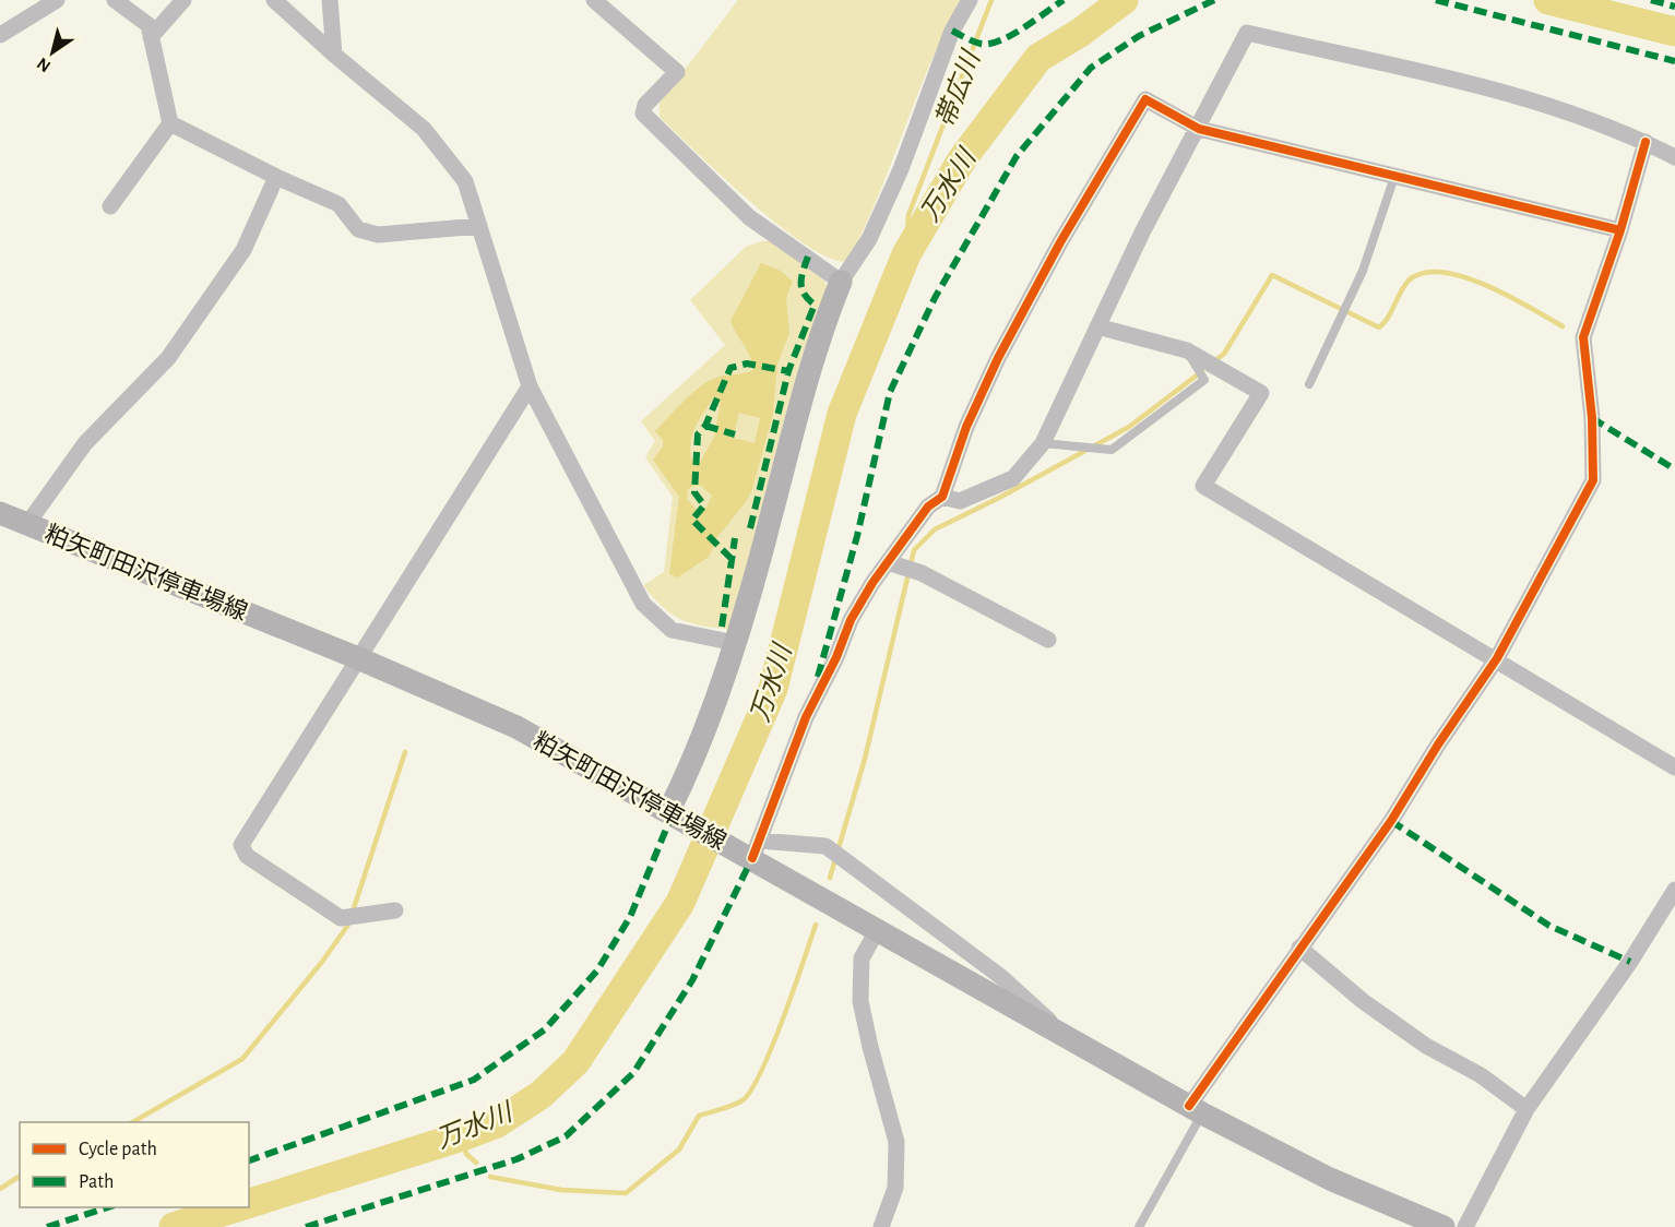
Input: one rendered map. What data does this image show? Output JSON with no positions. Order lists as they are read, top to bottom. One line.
{"streets":{"main road":["粕矢町田沢停車場線"]},"water":["帯広川","万水川"],"legend":["Cycle path","Path"],"north":"bottom left"}
